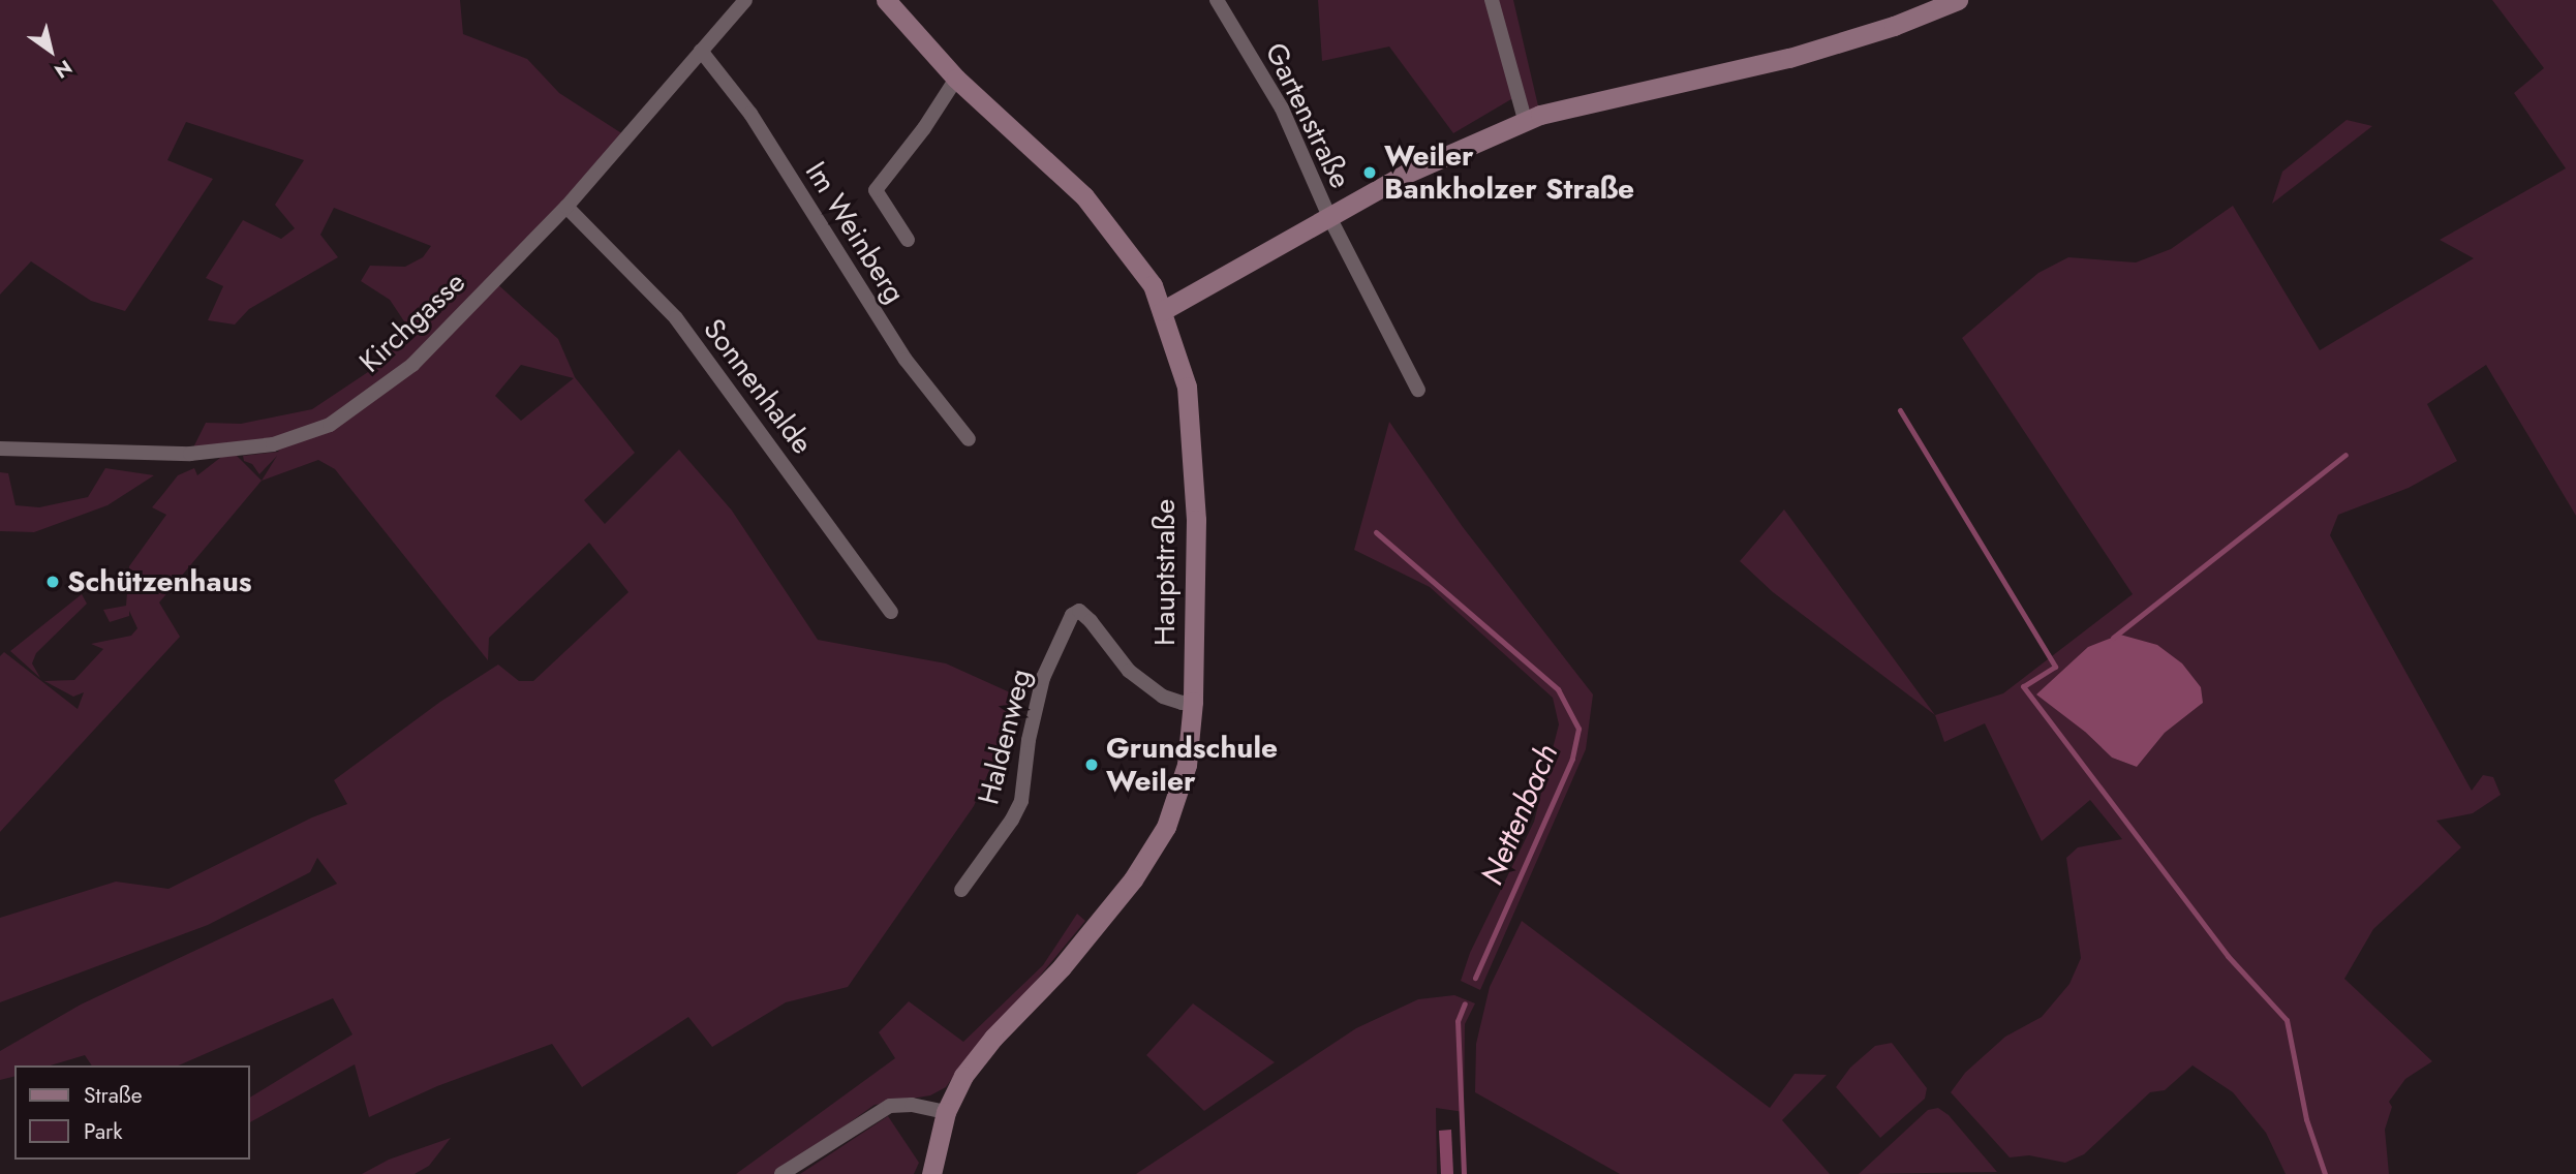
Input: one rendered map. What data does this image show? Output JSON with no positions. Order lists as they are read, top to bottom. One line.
{"streets":{"street":["Gartenstraße","Im Weinberg","Kirchgasse","Sonnenhalde","Hauptstraße","Haldenweg"]},"crossings":[["Im Weinberg","Kirchgasse"],["Kirchgasse","Sonnenhalde"],["Hauptstraße","Haldenweg"]],"water":["Nettenbach"],"places":["Weiler Bankholzer Straße","Schützenhaus","Grundschule Weiler"],"legend":["Straße","Park"],"north":"bottom right"}
